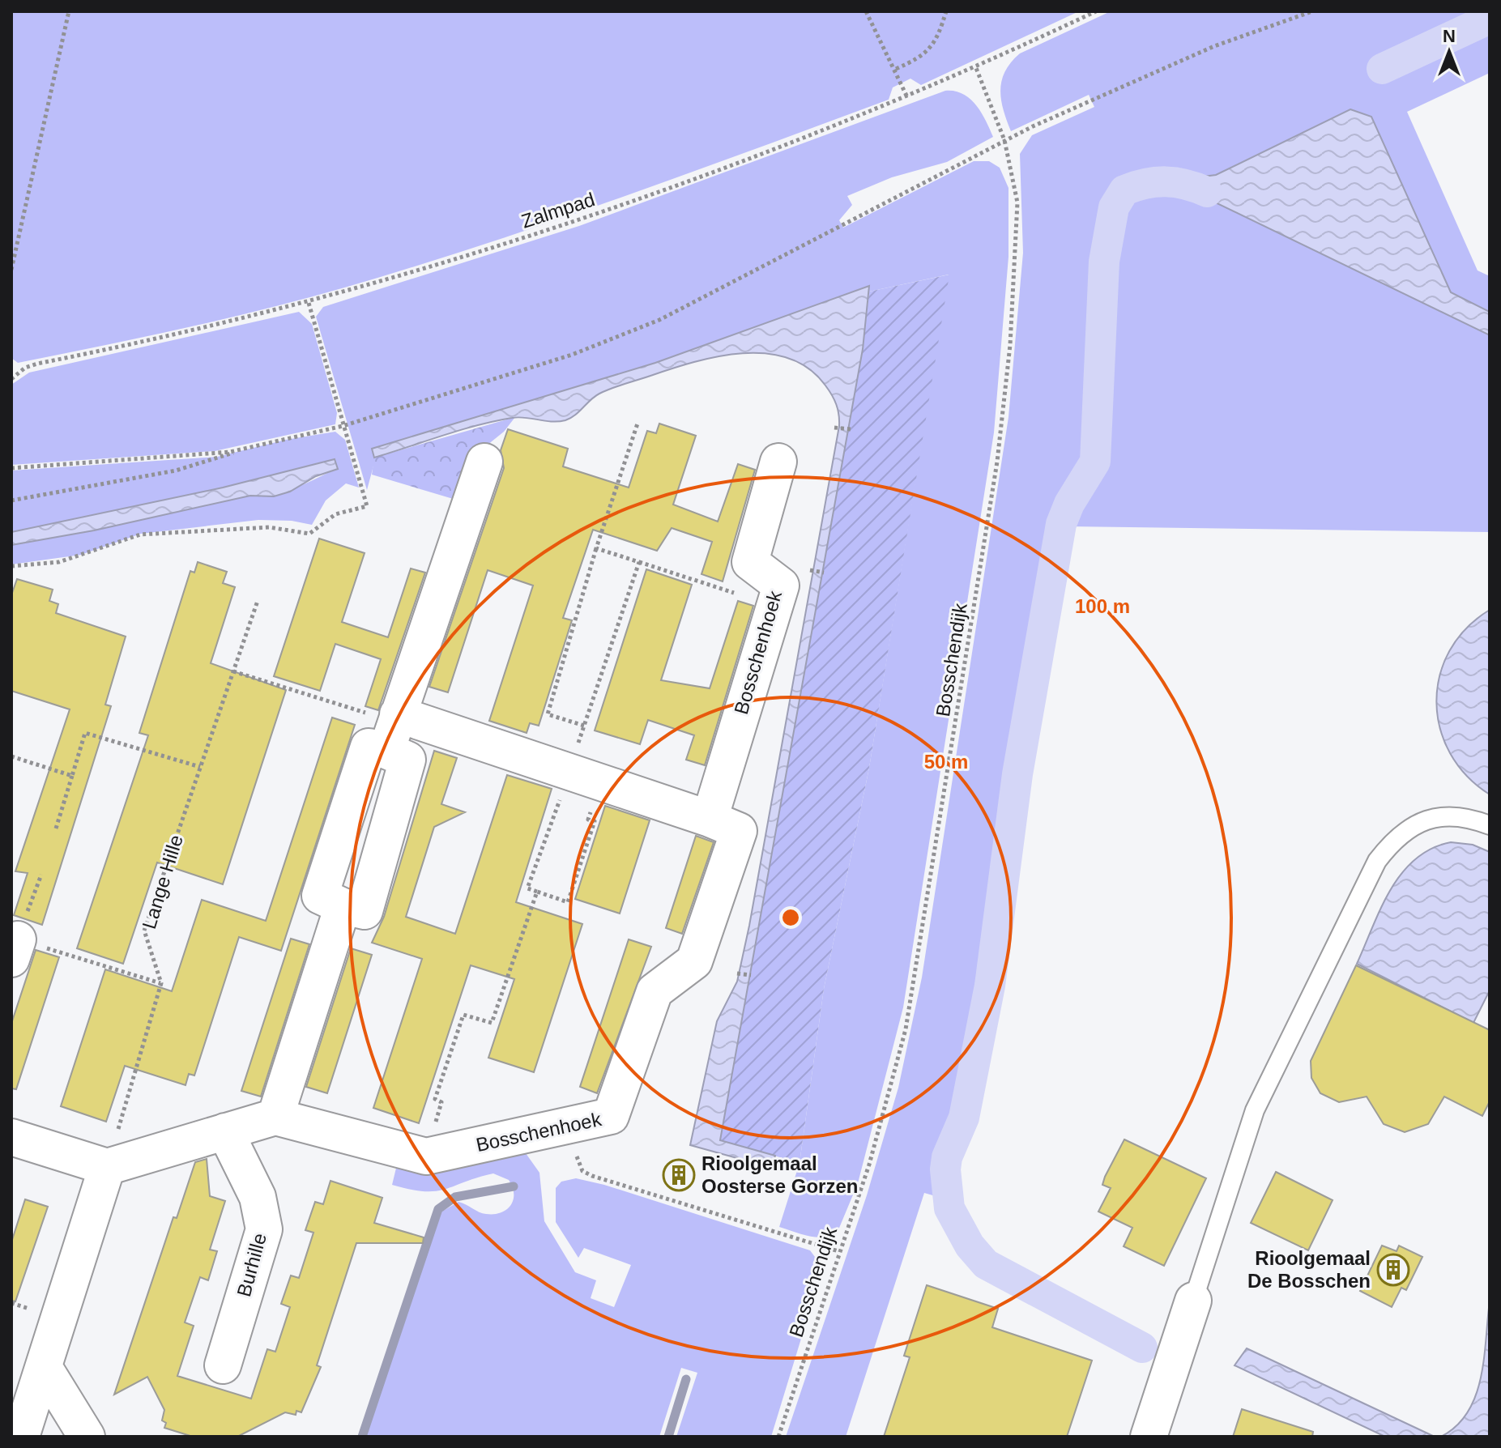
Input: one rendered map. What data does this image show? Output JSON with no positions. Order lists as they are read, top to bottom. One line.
{"streets":{"street":["Bosschenhoek","Burhille"],"path":["Zalmpad","Bosschendijk","Lange Hille"]},"crossings":[["Zalmpad","Bosschendijk"]],"places":{"building":["Rioolgemaal Oosterse Gorzen","Rioolgemaal De Bosschen"]},"north":"top","rings":["100 m","50 m"]}
